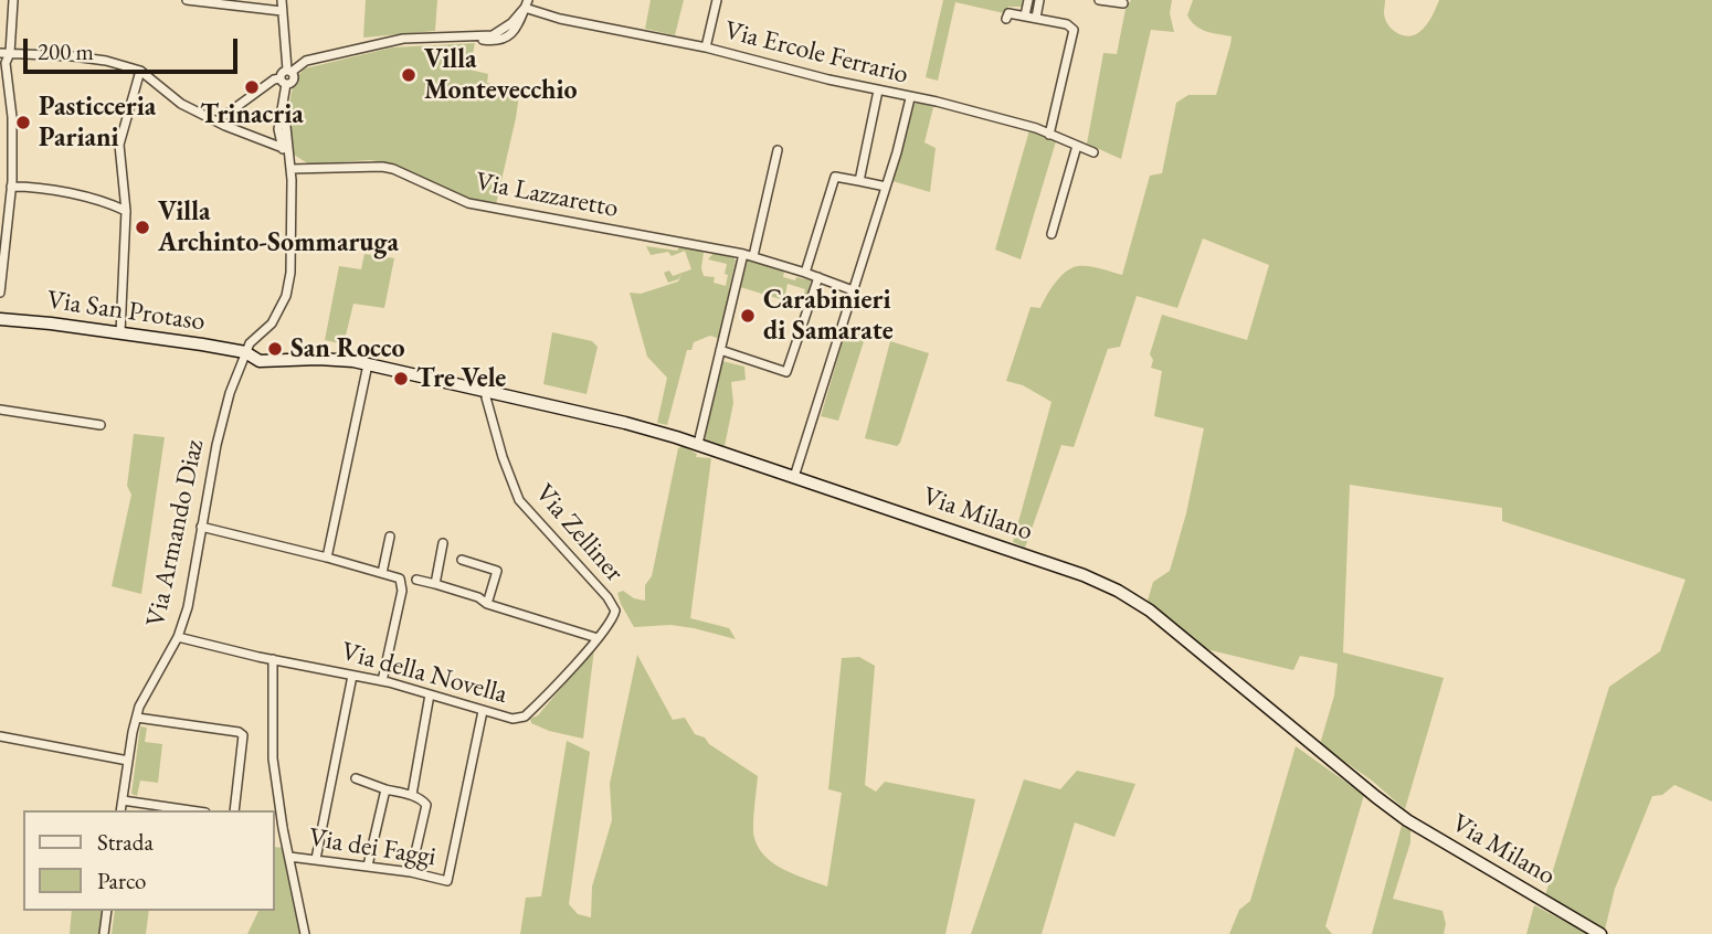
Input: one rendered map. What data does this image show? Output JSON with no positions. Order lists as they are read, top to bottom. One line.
{"streets":{"street":["Via Ercole Ferrario","Via Lazzaretto","Via San Protaso","Via Milano","Via Armando Diaz","Via Zelliner","Via della Novella","Via dei Faggi"]},"crossings":[["Via San Protaso","Via Milano"],["Via San Protaso","Via Armando Diaz"],["Via Milano","Via Armando Diaz"],["Via Milano","Via Zelliner"],["Via Armando Diaz","Via della Novella"],["Via Zelliner","Via della Novella"],["Via della Novella","Via dei Faggi"]],"places":["Villa Montevecchio","Trinacria","Pasticceria Pariani","Villa Archinto-Sommaruga","Carabinieri di Samarate","San Rocco","Tre Vele"],"legend":["Strada","Parco"],"scale_bar":"200 m"}
